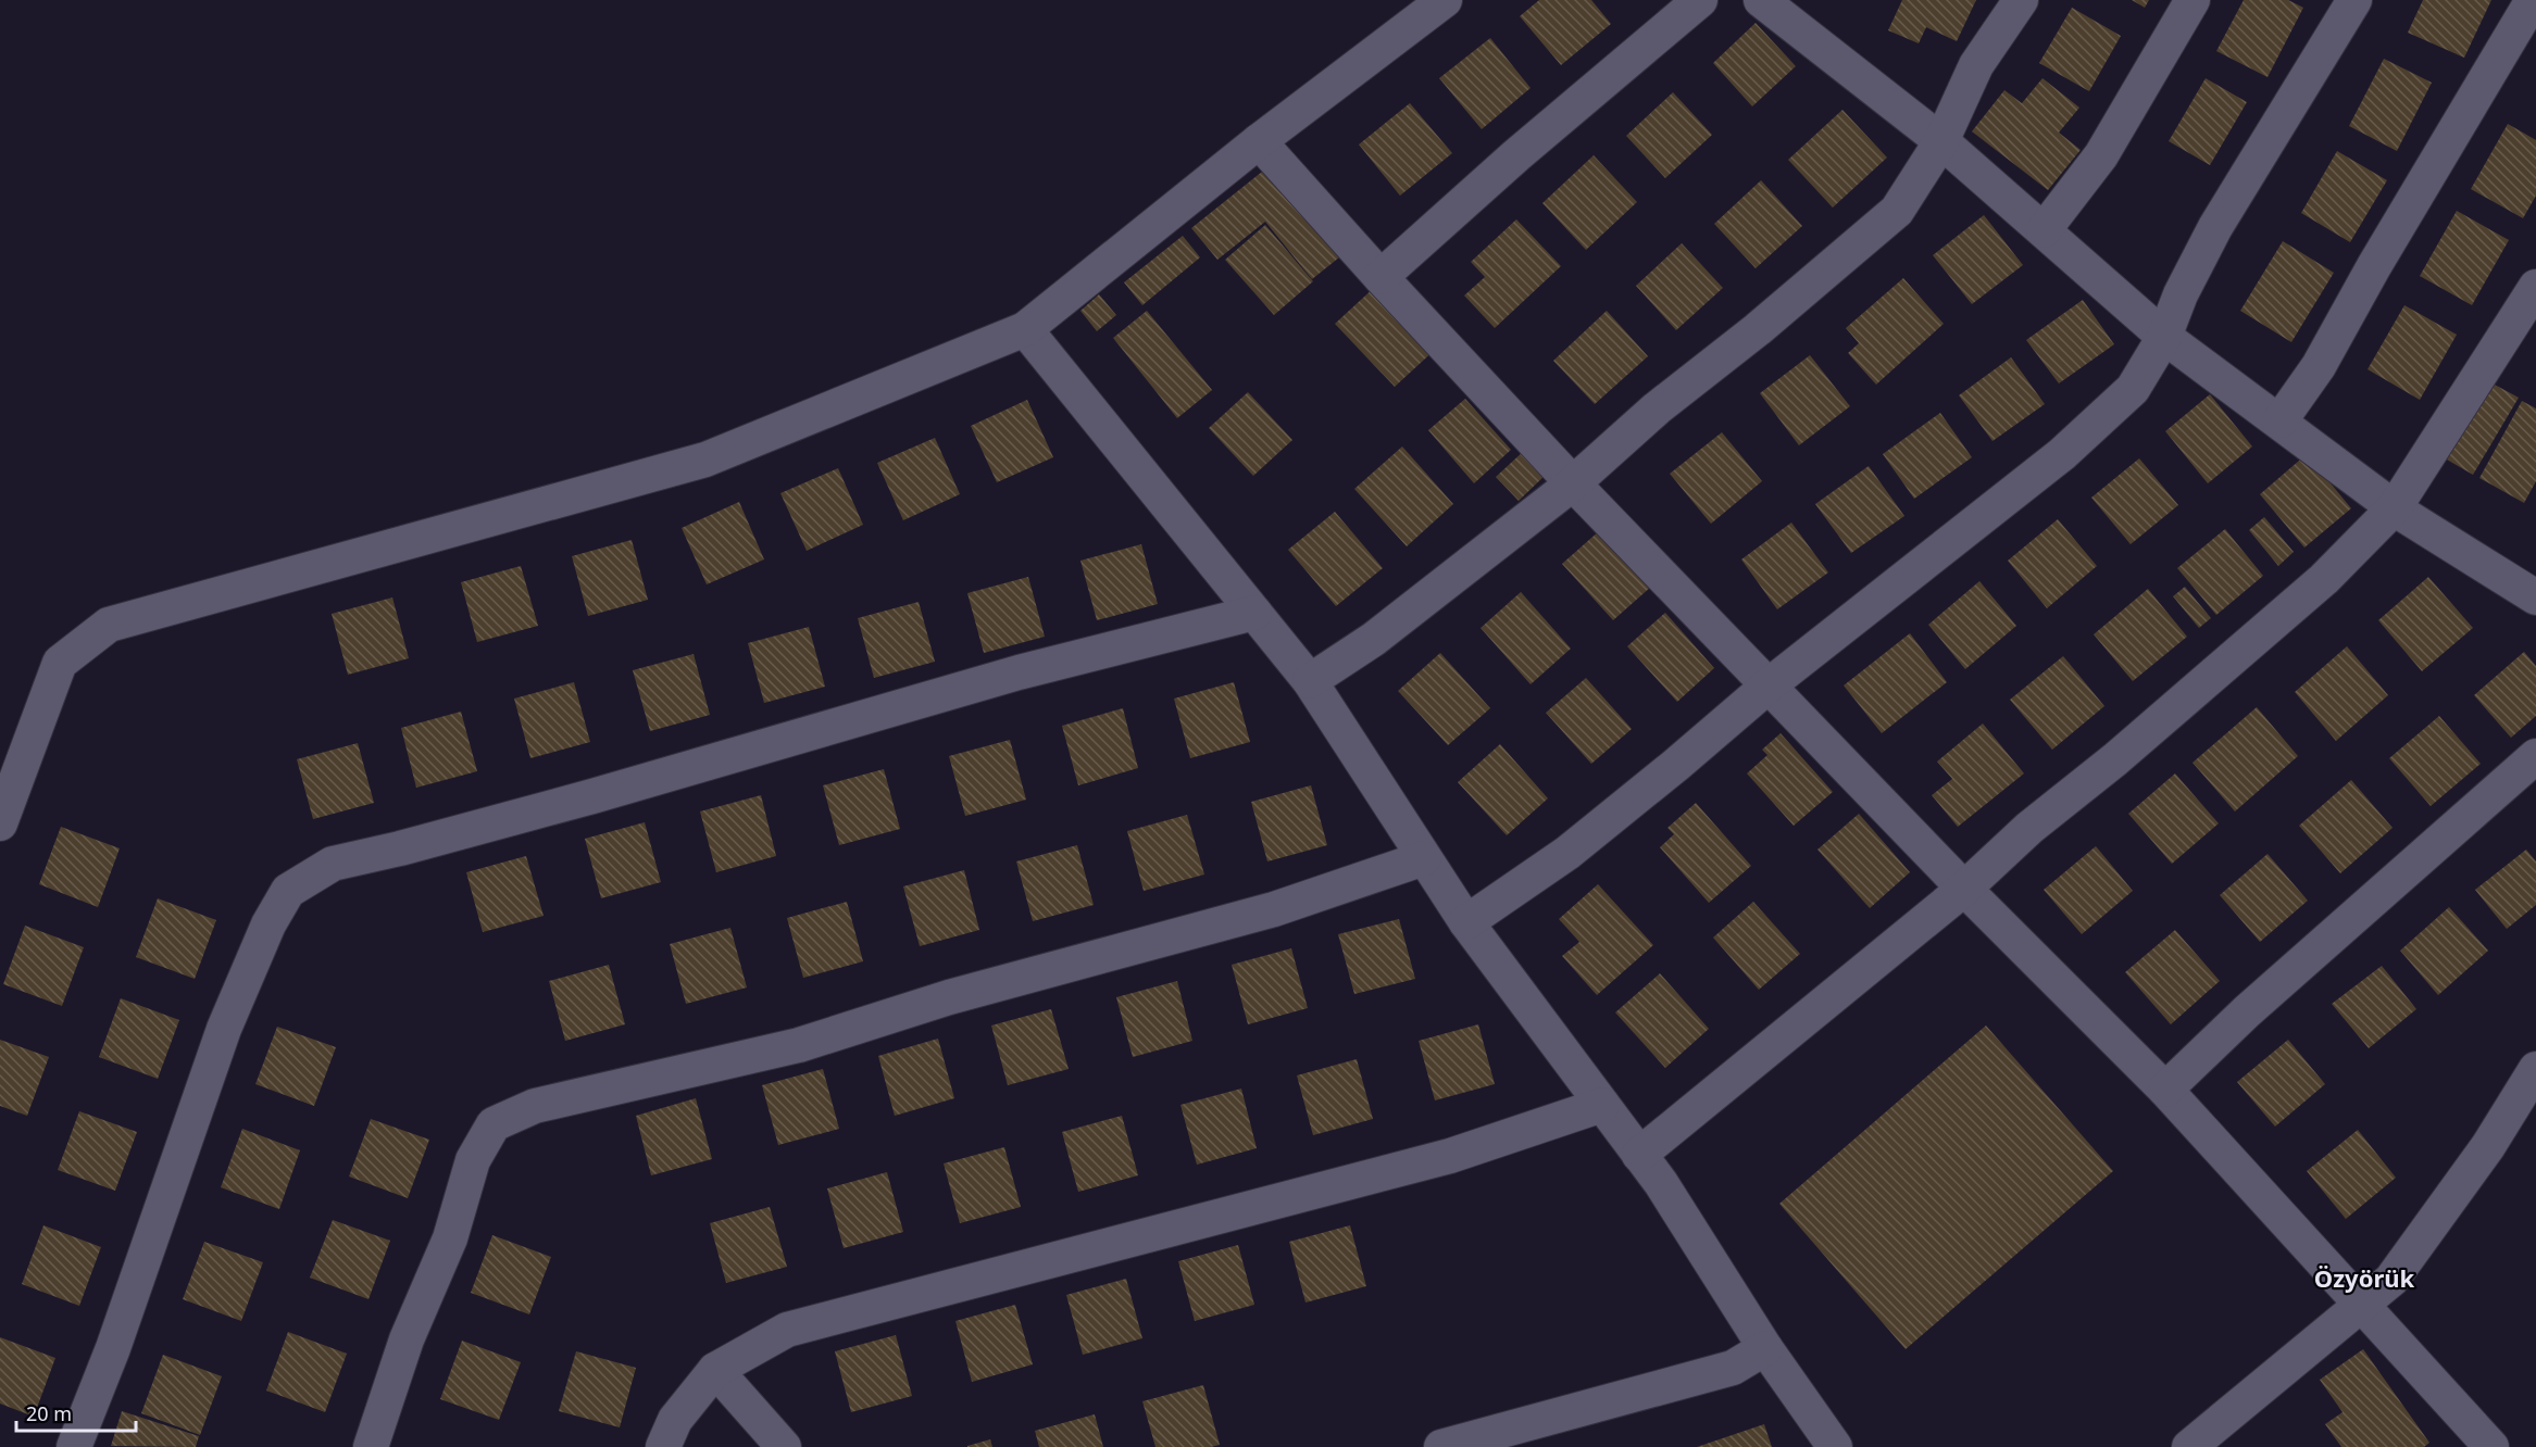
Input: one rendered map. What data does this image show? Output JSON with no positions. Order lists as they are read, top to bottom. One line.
{"districts":["Özyörük"],"scale_bar":"20 m"}
